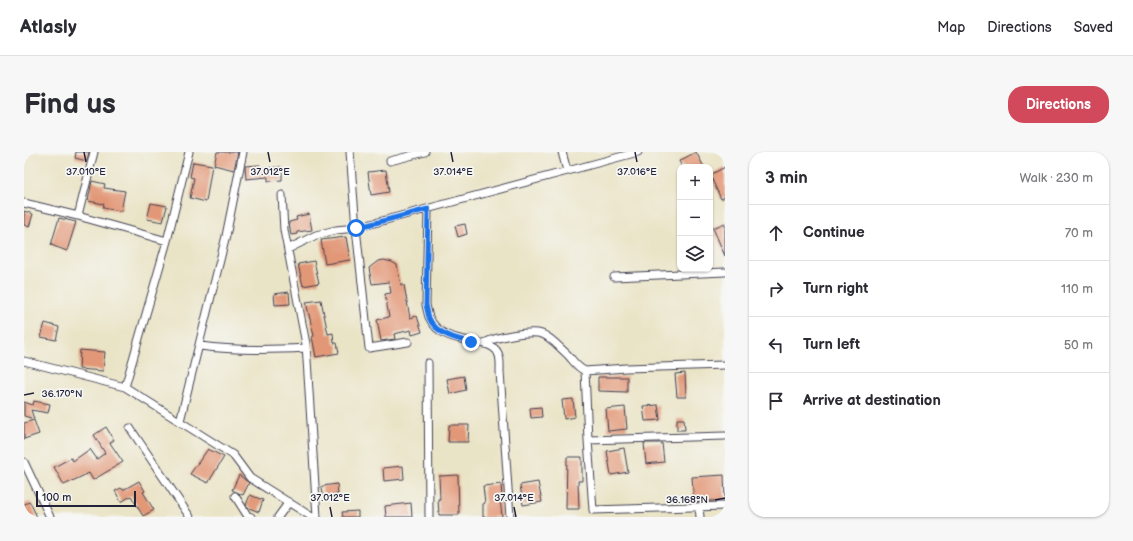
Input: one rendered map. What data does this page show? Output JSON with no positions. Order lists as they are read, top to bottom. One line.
{"scale_bar":"100 m","page":{"header":"Atlasly","nav":["Map","Directions","Saved"],"buttons":"Directions","title":"Find us","heading":["3 min","Walk · 230 m"],"map_buttons":["+","−"],"list":[["Continue","70 m"],["Turn right","110 m"],["Turn left","50 m"],"Arrive at destination"],"scale":"100 m"},"coordinates":["37.010°E","37.012°E","37.014°E","37.016°E","36.170°N","36.168°N"]}
